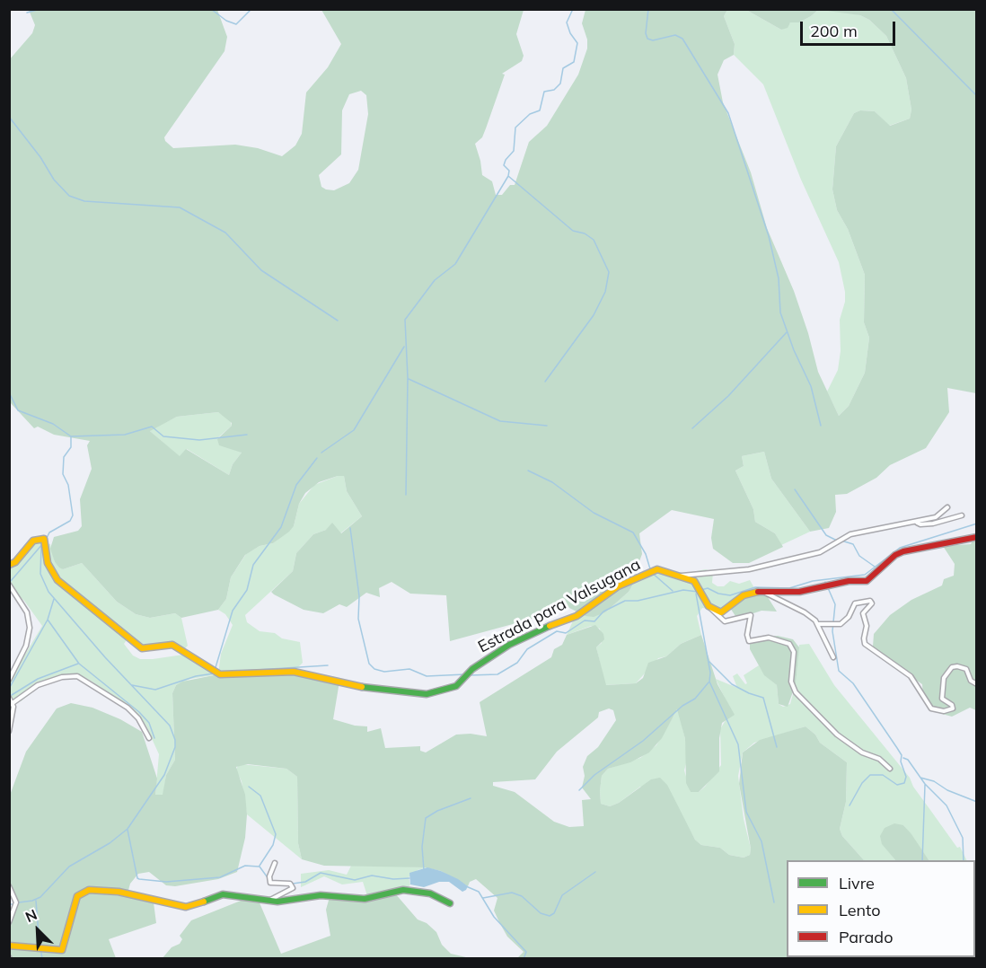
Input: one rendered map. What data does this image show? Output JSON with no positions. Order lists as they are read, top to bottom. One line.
{"streets":{"street":["Estrada para Valsugana"]},"legend":["Livre","Lento","Parado"],"scale_bar":"200 m","north":"top left"}
